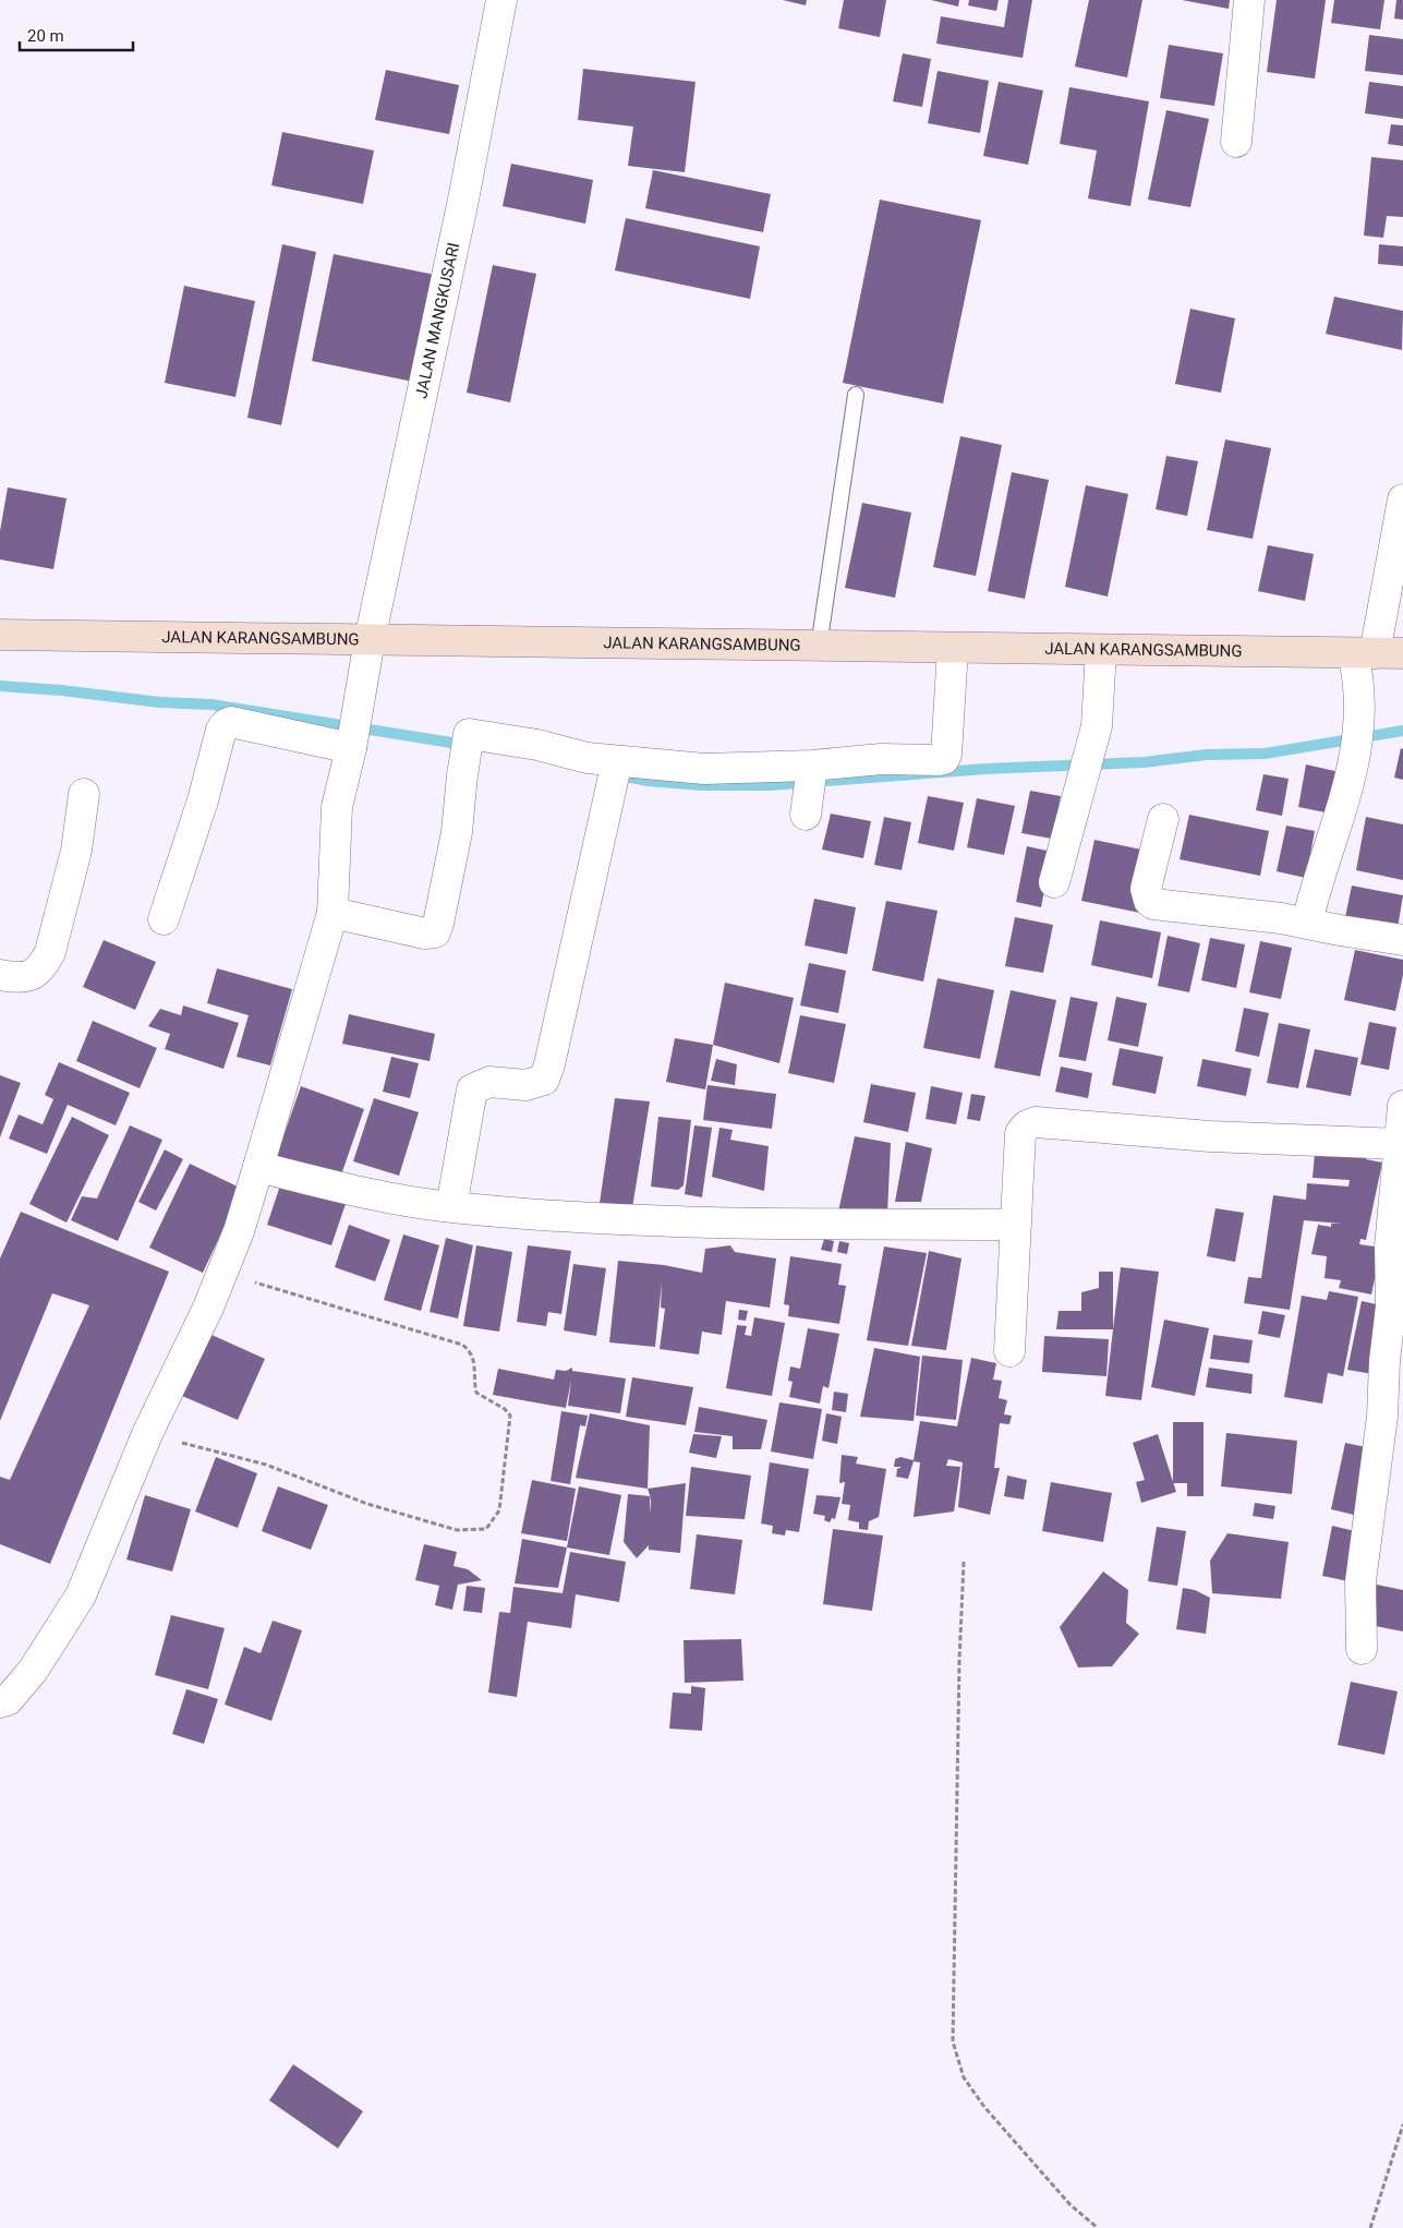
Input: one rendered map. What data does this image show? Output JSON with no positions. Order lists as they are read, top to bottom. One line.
{"streets":{"main road":["JALAN KARANGSAMBUNG"],"street":["JALAN MANGKUSARI"]},"crossings":[["JALAN MANGKUSARI","JALAN KARANGSAMBUNG"]],"scale_bar":"20 m"}
